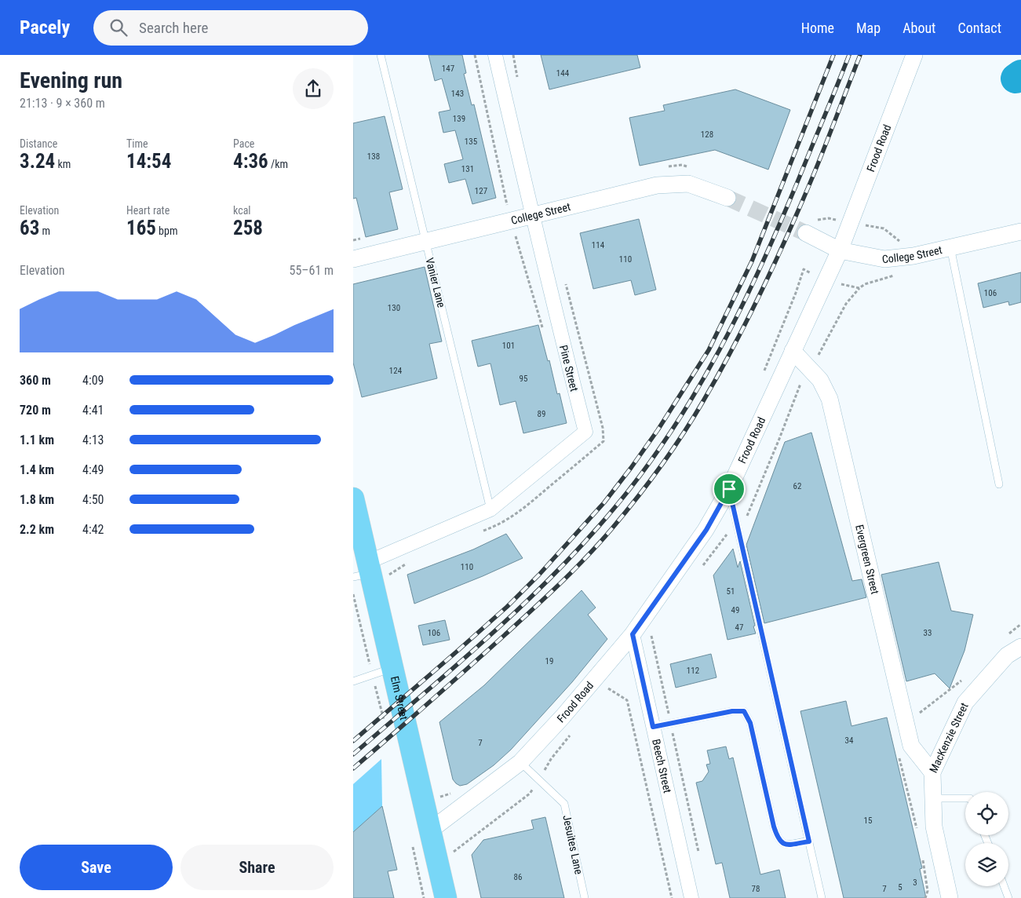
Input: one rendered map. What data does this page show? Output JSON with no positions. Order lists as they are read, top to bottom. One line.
{"streets":{"main road":["Elm Street"],"street":["Frood Road","College Street","Pine Street","Evergreen Street","MacKenzie Street","Beech Street"],"lane":["Vanier Lane","Jesuites Lane"]},"crossings":[["Frood Road","College Street"],["Frood Road","Evergreen Street"],["Frood Road","Elm Street"],["Frood Road","Beech Street"],["Frood Road","Jesuites Lane"],["College Street","Vanier Lane"],["College Street","Pine Street"],["Vanier Lane","Pine Street"],["Pine Street","Elm Street"],["Evergreen Street","MacKenzie Street"]],"house_numbers":["147","144","143","139","128","135","138","131","127","114","110","106","130","101","124","95","89","62","110","51","49","47","106","33","19","112","34","7","15","86","3","5","78","7"],"page":{"header":"Pacely","search":"Search here","nav":["Home","Map","About","Contact"],"heading":["Evening run","21:13 · 9 × 360 m"],"stats":[["Distance","3.24 km"],["Time","14:54"],["Pace","4:36 /km"],["Elevation","63 m"],["Heart rate","165 bpm"],["kcal","258"]],"chart":["Elevation","55–61 m"],"list":[{"name":"360 m","note":"4:09"},{"name":"720 m","note":"4:41"},{"name":"1.1 km","note":"4:13"},{"name":"1.4 km","note":"4:49"},{"name":"1.8 km","note":"4:50"},{"name":"2.2 km","note":"4:42"}],"buttons":["Save","Share"]}}
